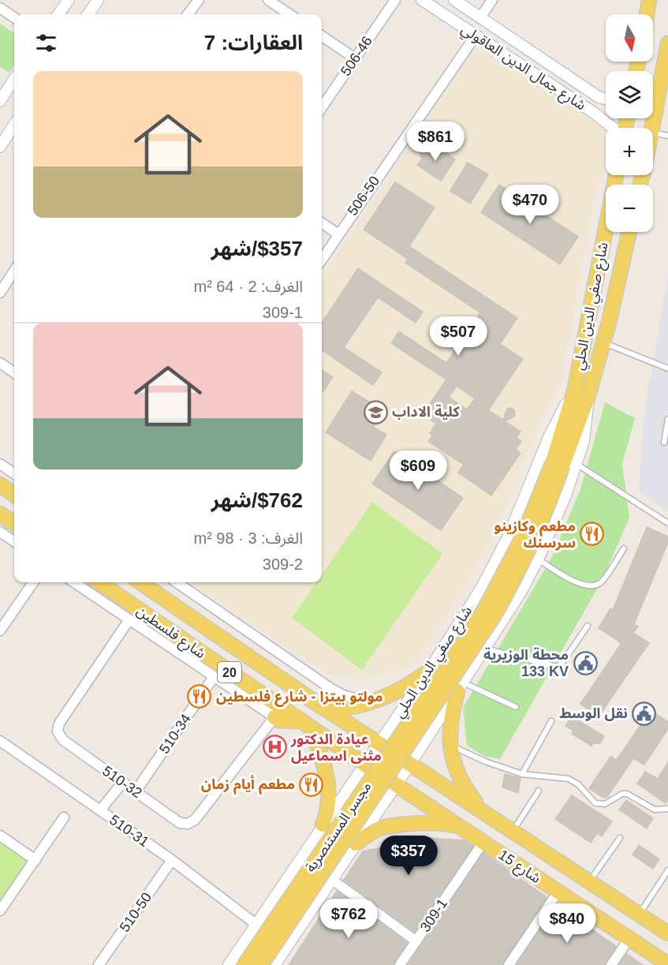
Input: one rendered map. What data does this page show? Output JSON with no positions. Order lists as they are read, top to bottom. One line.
{"streets":{"main road":["شارع صفي الدين الحلي","شارع فلسطين","20","مجسر المستنصرية","شارع 15"],"street":["506-46","شارع جمال الدين العاقولي","506-50","510-34","510-32","510-31","510-50","309-1"]},"crossings":[["شارع جمال الدين العاقولي","506-50"],["شارع صفي الدين الحلي","شارع فلسطين"],["شارع صفي الدين الحلي","مجسر المستنصرية"],["شارع صفي الدين الحلي","510-31"],["شارع صفي الدين الحلي","شارع 15"],["510-34","510-32"],["510-31","510-50"],["شارع 15","309-1"]],"places":{"school or university":["كلية الاداب"],"restaurant":["مطعم وكازينو سرسنك","مولتو بيتزا - شارع فلسطين","مطعم أيام زمان"],"public building":["محطة الوزيرية 133 KV","نقل الوسط"],"hospital":["عيادة الدكتور مثنى اسماعيل"]},"north":"bottom","page":{"map_buttons":["+","−"],"heading":"العقارات: 7","list":[{"name":"$357/شهر","note":"الغرف: 2 · 64 m² · 309-1"},{"name":"$762/شهر","note":"الغرف: 3 · 98 m² · 309-2"}],"price":["$861","$470","$507","$609","$357","$762","$840"]}}
